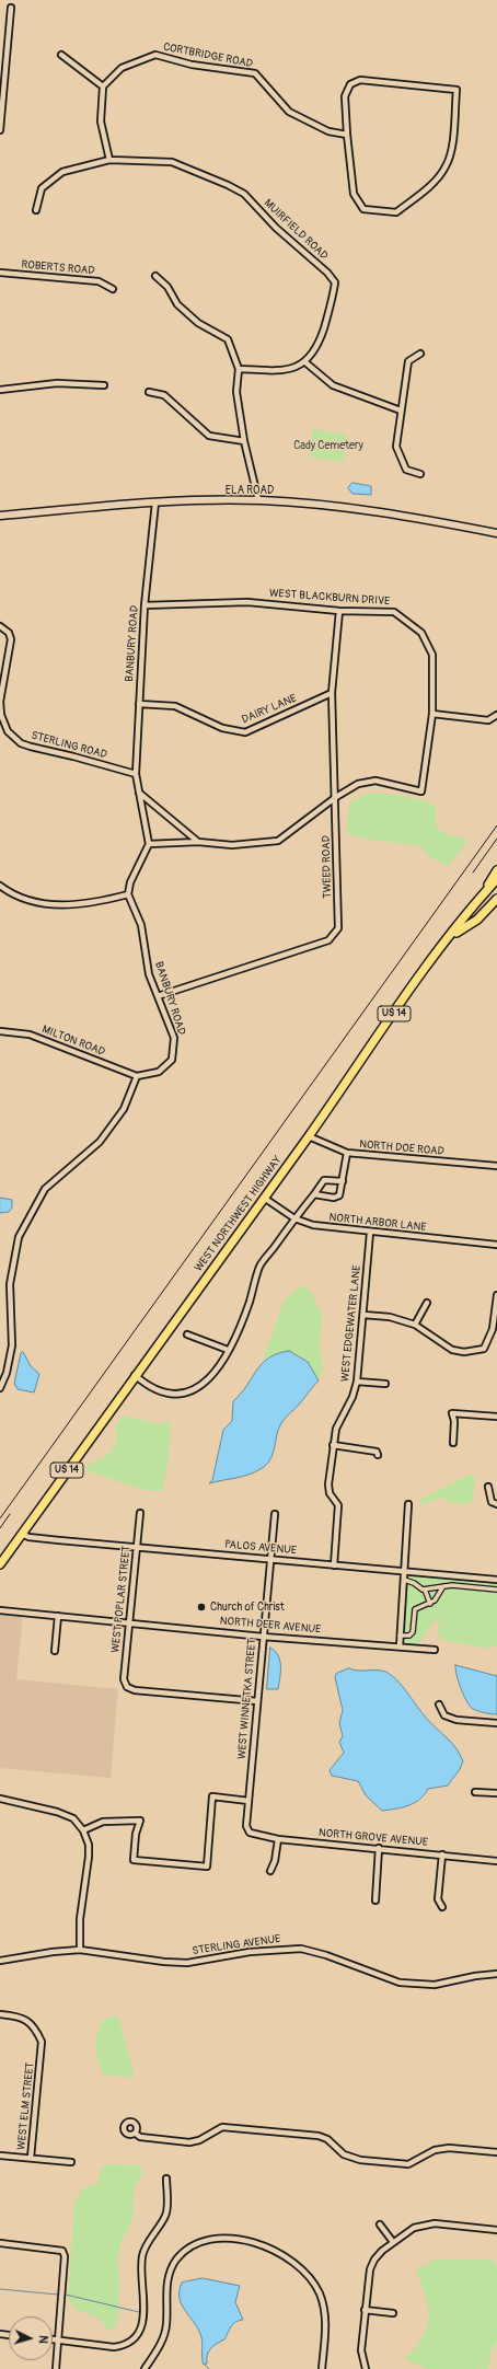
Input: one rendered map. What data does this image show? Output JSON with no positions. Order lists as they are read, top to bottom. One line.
{"streets":{"main road":["ELA ROAD","US 14","WEST NORTHWEST HIGHWAY"],"street":["CORTBRIDGE ROAD","MUIRFIELD ROAD","ROBERTS ROAD","WEST BLACKBURN DRIVE","BANBURY ROAD","DAIRY LANE","STERLING ROAD","TWEED ROAD","MILTON ROAD","NORTH DOE ROAD","NORTH ARBOR LANE","WEST EDGEWATER LANE","PALOS AVENUE","WEST POPLAR STREET","NORTH DEER AVENUE","WEST WINNETKA STREET","NORTH GROVE AVENUE","STERLING AVENUE","WEST ELM STREET"]},"crossings":[["ELA ROAD","BANBURY ROAD"],["WEST BLACKBURN DRIVE","BANBURY ROAD"],["WEST BLACKBURN DRIVE","TWEED ROAD"],["BANBURY ROAD","DAIRY LANE"],["BANBURY ROAD","STERLING ROAD"],["BANBURY ROAD","TWEED ROAD"],["BANBURY ROAD","MILTON ROAD"],["DAIRY LANE","TWEED ROAD"],["NORTH DOE ROAD","WEST NORTHWEST HIGHWAY"],["WEST NORTHWEST HIGHWAY","NORTH ARBOR LANE"],["WEST NORTHWEST HIGHWAY","PALOS AVENUE"],["NORTH ARBOR LANE","WEST EDGEWATER LANE"],["WEST EDGEWATER LANE","PALOS AVENUE"],["PALOS AVENUE","WEST POPLAR STREET"],["PALOS AVENUE","WEST WINNETKA STREET"],["WEST POPLAR STREET","NORTH DEER AVENUE"],["WEST POPLAR STREET","WEST WINNETKA STREET"],["NORTH DEER AVENUE","WEST WINNETKA STREET"],["WEST WINNETKA STREET","NORTH GROVE AVENUE"]],"parks":["Cady Cemetery"],"places":["Church of Christ"],"north":"right"}
